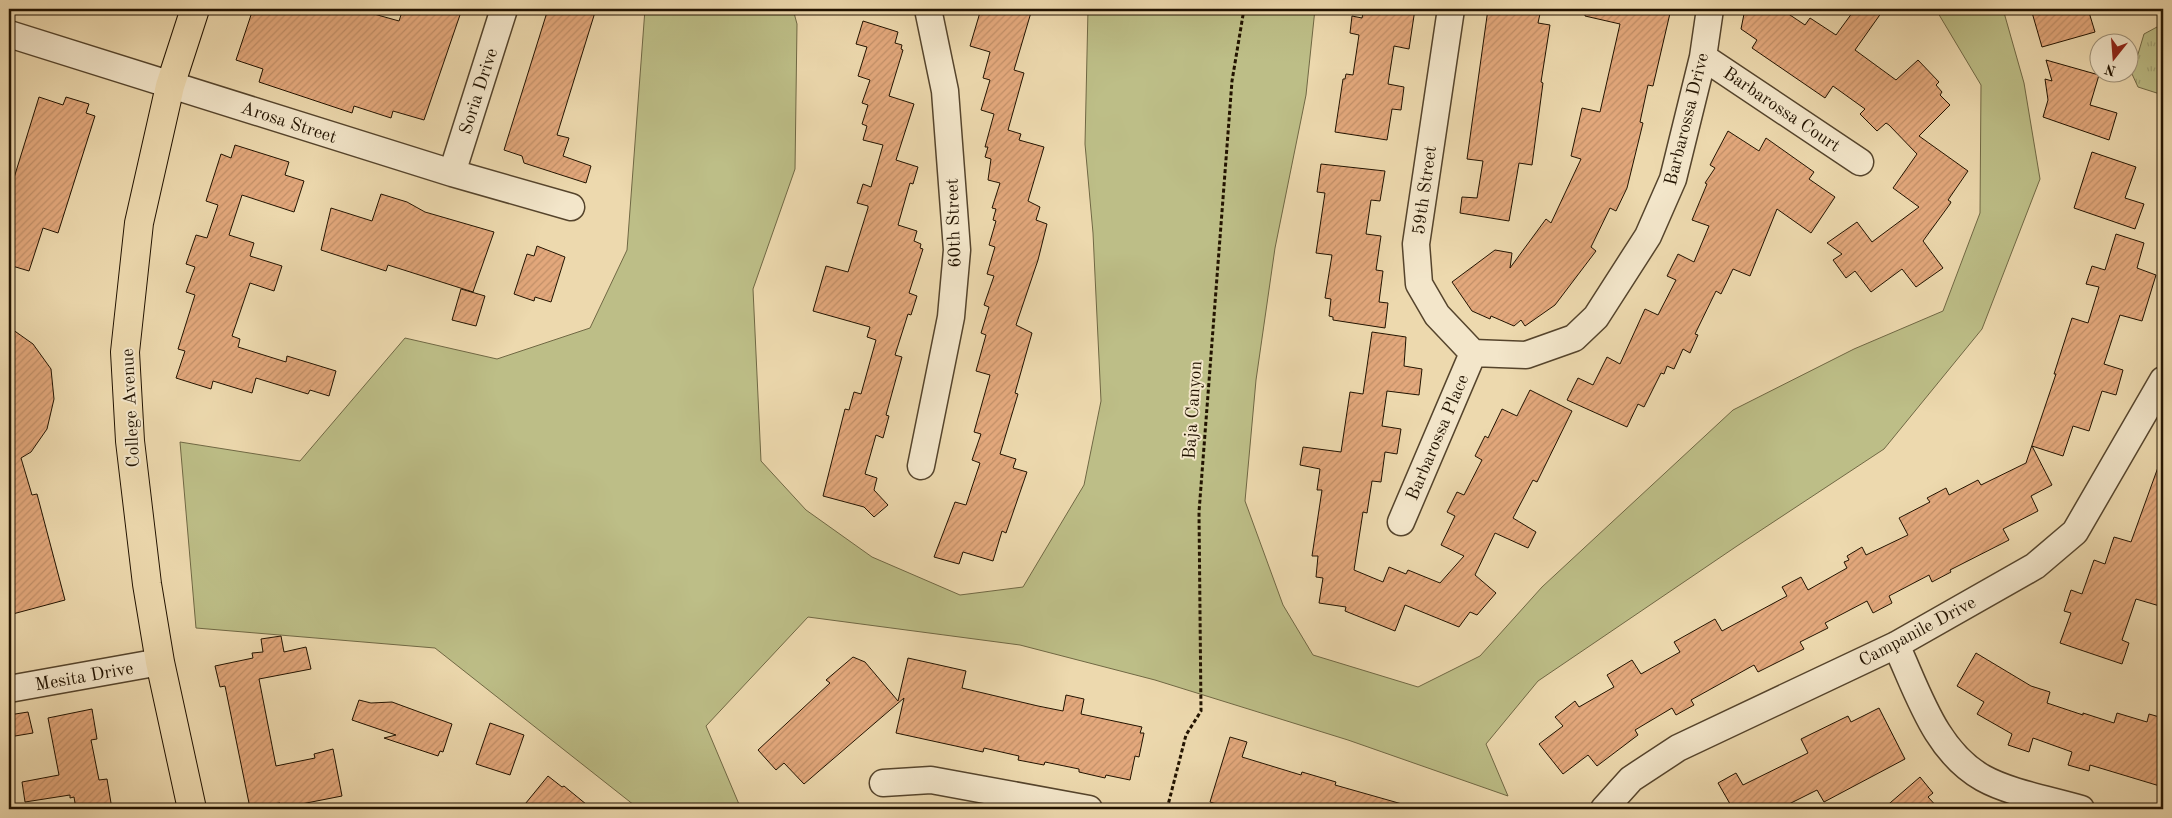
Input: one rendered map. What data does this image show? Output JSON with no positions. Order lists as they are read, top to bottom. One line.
{"streets":{"main road":["College Avenue"],"street":["Soria Drive","Barbarossa Court","Barbarossa Drive","Arosa Street","59th Street","60th Street","Barbarossa Place","Campanile Drive","Mesita Drive"],"path":["Baja Canyon"]},"crossings":[["Soria Drive","Arosa Street"],["Barbarossa Court","Barbarossa Drive"],["Barbarossa Drive","59th Street"],["Barbarossa Drive","Barbarossa Place"],["Arosa Street","College Avenue"],["59th Street","Barbarossa Place"],["College Avenue","Mesita Drive"]],"north":"bottom"}
